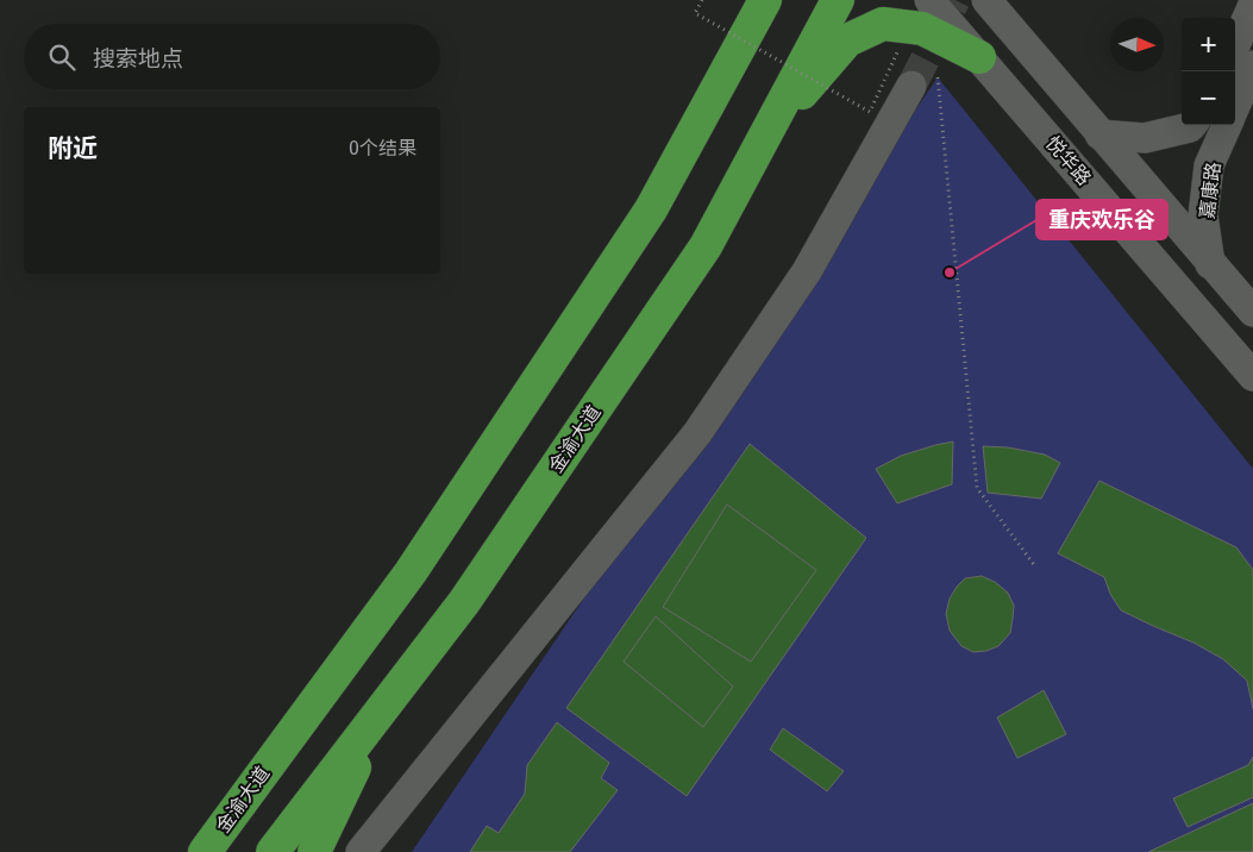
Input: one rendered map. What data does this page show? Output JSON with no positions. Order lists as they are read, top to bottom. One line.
{"streets":{"highway":["金渝大道"],"street":["悦华路","嘉康路"]},"places":["重庆欢乐谷"],"north":"right","page":{"map_buttons":["+","−"],"search":"搜索地点","heading":["附近","0个结果"]}}
